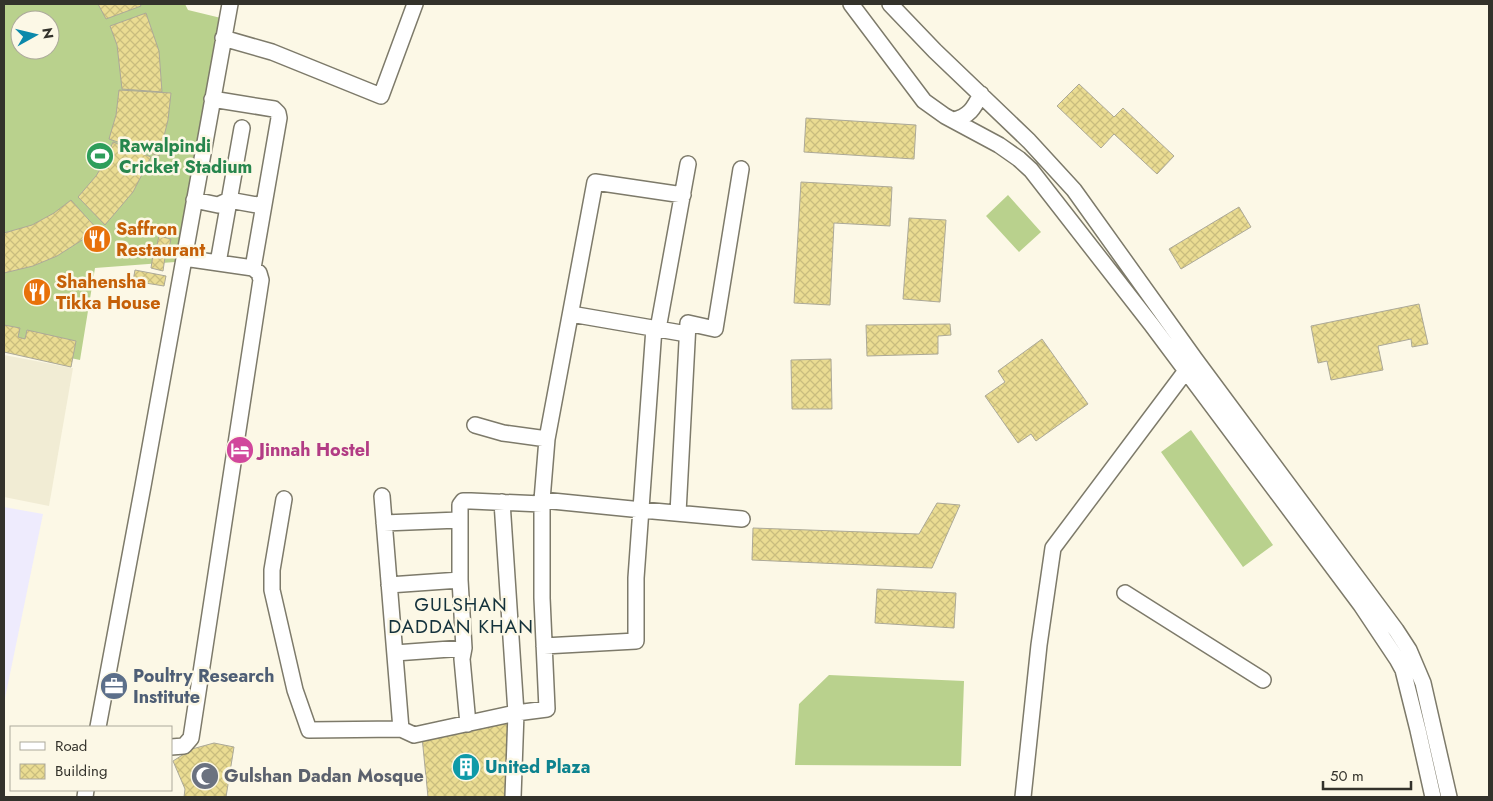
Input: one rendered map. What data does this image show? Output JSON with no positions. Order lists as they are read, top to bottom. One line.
{"districts":["GULSHAN DADDAN KHAN"],"places":{"sports":["Rawalpindi Cricket Stadium"],"restaurant":["Saffron Restaurant","Shahensha Tikka House"],"hotel":["Jinnah Hostel"],"office":["Poultry Research Institute"],"building":["United Plaza"],"mosque":["Gulshan Dadan Mosque"]},"legend":["Road","Building"],"scale_bar":"50 m","north":"right"}
